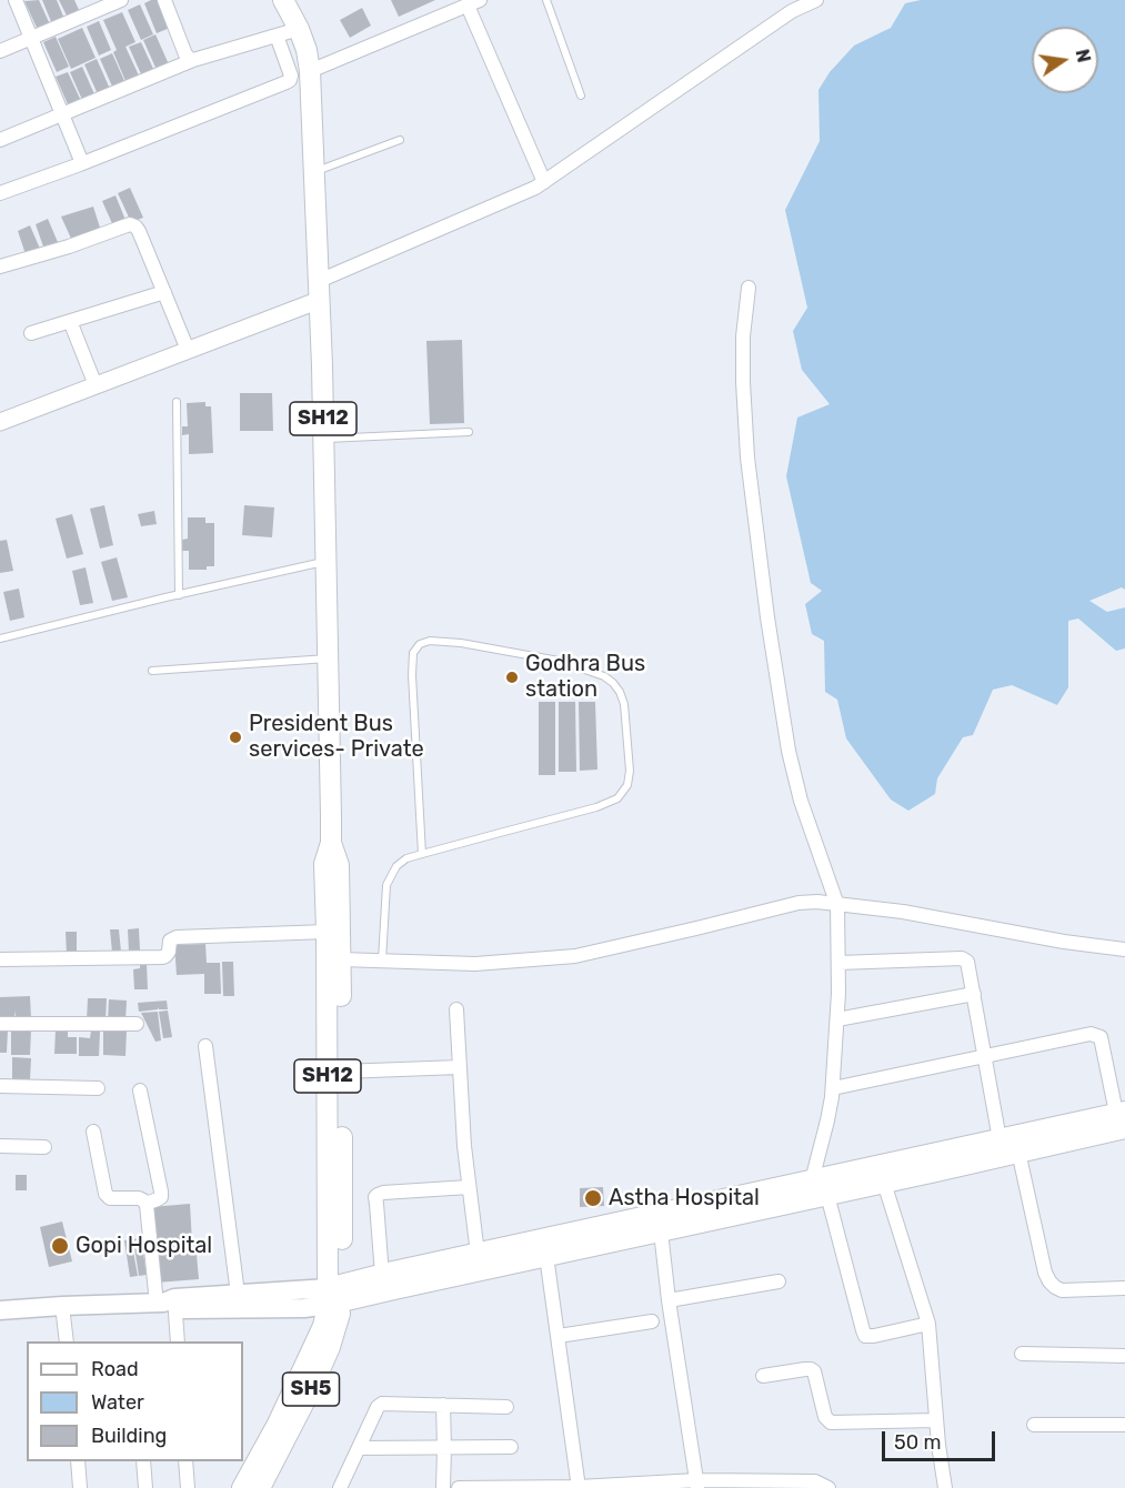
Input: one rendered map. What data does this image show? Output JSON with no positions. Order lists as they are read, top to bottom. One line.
{"streets":{"main road":["SH12","SH5"]},"crossings":[["SH12","SH5"]],"places":["Godhra Bus station","President Bus services- Private","Astha Hospital","Gopi Hospital"],"legend":["Road","Water","Building"],"scale_bar":"50 m","north":"right"}
